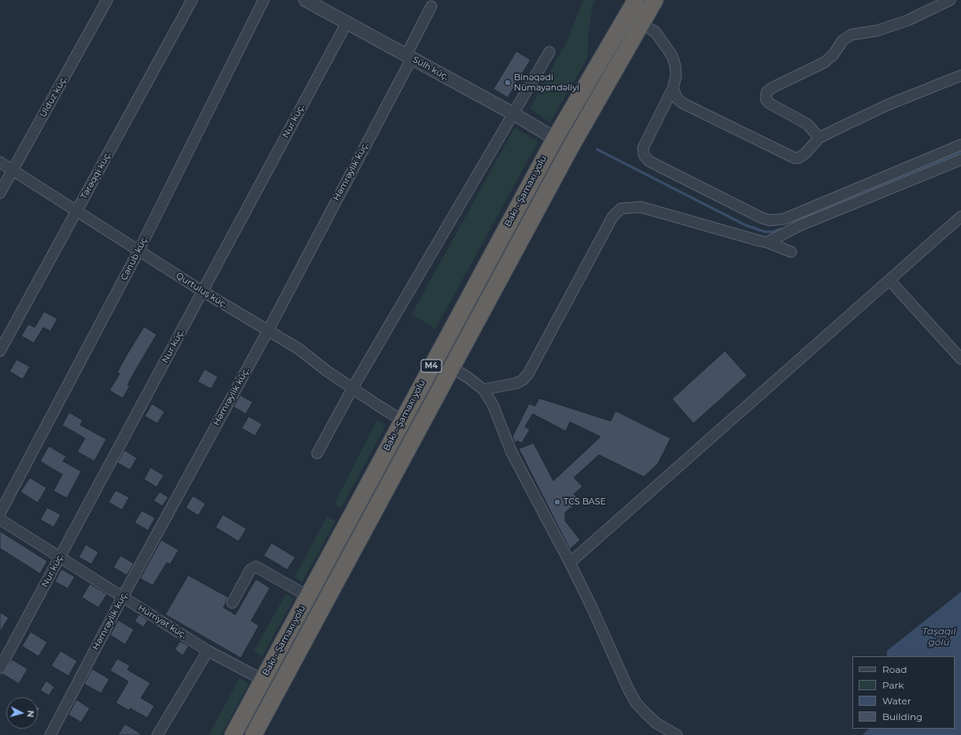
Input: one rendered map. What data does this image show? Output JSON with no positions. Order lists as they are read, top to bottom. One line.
{"streets":{"highway":["Bakı - Şamaxı yolu","M4"],"street":["Sülh küç.","Ulduz küç.","Nur küç.","Həmrəylik küç.","Tərəqqi küç.","Cənub küç.","Qurtuluş küç.","Hürriyət küç."]},"crossings":[["Sülh küç.","Nur küç."],["Sülh küç.","Həmrəylik küç."],["Sülh küç.","Bakı - Şamaxı yolu"],["Ulduz küç.","Qurtuluş küç."],["Nur küç.","Qurtuluş küç."],["Nur küç.","Hürriyət küç."],["Həmrəylik küç.","Qurtuluş küç."],["Həmrəylik küç.","Hürriyət küç."],["Tərəqqi küç.","Qurtuluş küç."],["Bakı - Şamaxı yolu","Qurtuluş küç."],["Bakı - Şamaxı yolu","Hürriyət küç."],["Cənub küç.","Qurtuluş küç."]],"water":["Taşaqıl gölü"],"places":["Binəqədi Nümayəndəliyi","TCS BASE"],"legend":["Road","Park","Water","Building"],"north":"right"}
